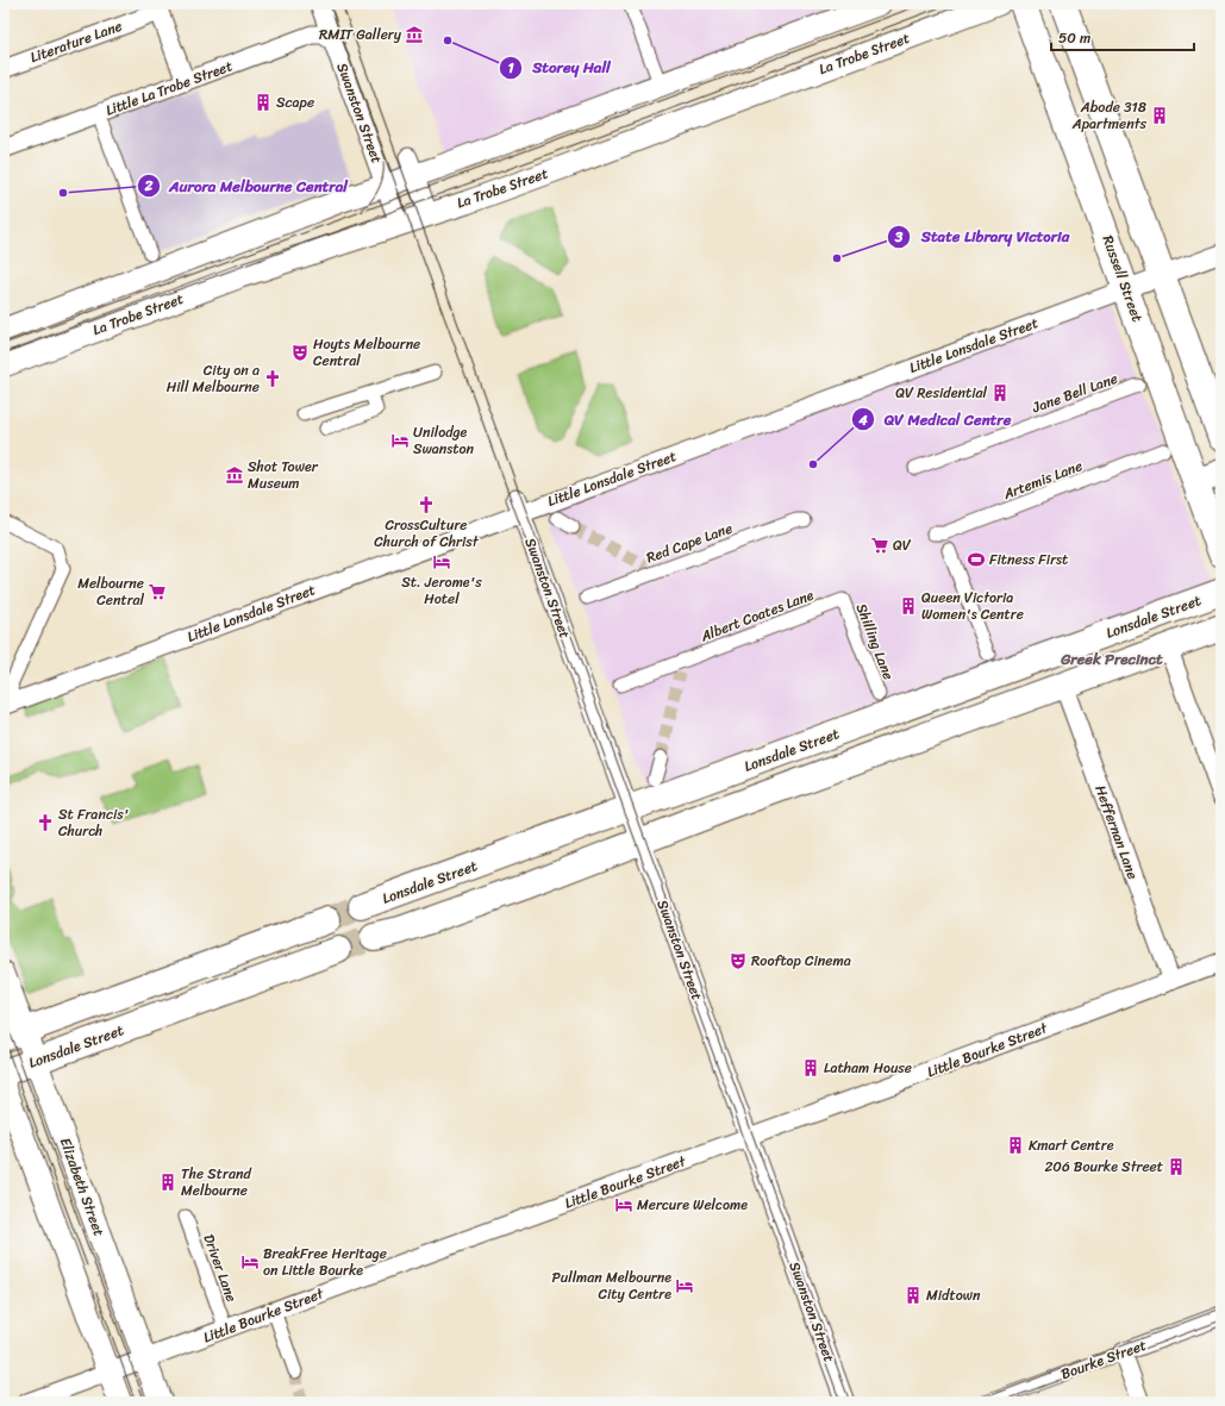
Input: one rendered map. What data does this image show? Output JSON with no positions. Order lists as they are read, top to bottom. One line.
{"streets":{"main road":["Russell Street","Lonsdale Street"],"street":["Literature Lane","La Trobe Street","Little La Trobe Street","Swanston Street","Little Lonsdale Street","Jane Bell Lane","Artemis Lane","Red Cape Lane","Albert Coates Lane","Shilling Lane","Heffernan Lane","Little Bourke Street","Elizabeth Street","Driver Lane","Bourke Street"]},"crossings":[["Literature Lane","Little La Trobe Street"],["La Trobe Street","Swanston Street"],["Little La Trobe Street","Swanston Street"],["Swanston Street","Little Lonsdale Street"],["Swanston Street","Lonsdale Street"],["Swanston Street","Little Bourke Street"],["Russell Street","Little Lonsdale Street"],["Albert Coates Lane","Shilling Lane"],["Lonsdale Street","Elizabeth Street"],["Heffernan Lane","Little Bourke Street"],["Little Bourke Street","Elizabeth Street"],["Little Bourke Street","Driver Lane"]],"districts":["Greek Precinct"],"places":{"museum":["RMIT Gallery","Shot Tower Museum"],"other":["Storey Hall","Aurora Melbourne Central","State Library Victoria","QV Medical Centre"],"building":["Scape","Abode 318 Apartments","QV Residential","Queen Victoria Women's Centre","Latham House","Kmart Centre","206 Bourke Street","The Strand Melbourne","Midtown"],"theatre":["Hoyts Melbourne Central","Rooftop Cinema"],"church":["City on a Hill Melbourne","CrossCulture Church of Christ","St Francis' Church"],"hotel":["Unilodge Swanston","St. Jerome's Hotel","Mercure Welcome","BreakFree Heritage on Little Bourke","Pullman Melbourne City Centre"],"supermarket":["QV","Melbourne Central"],"sports":["Fitness First"]},"scale_bar":"50 m"}
